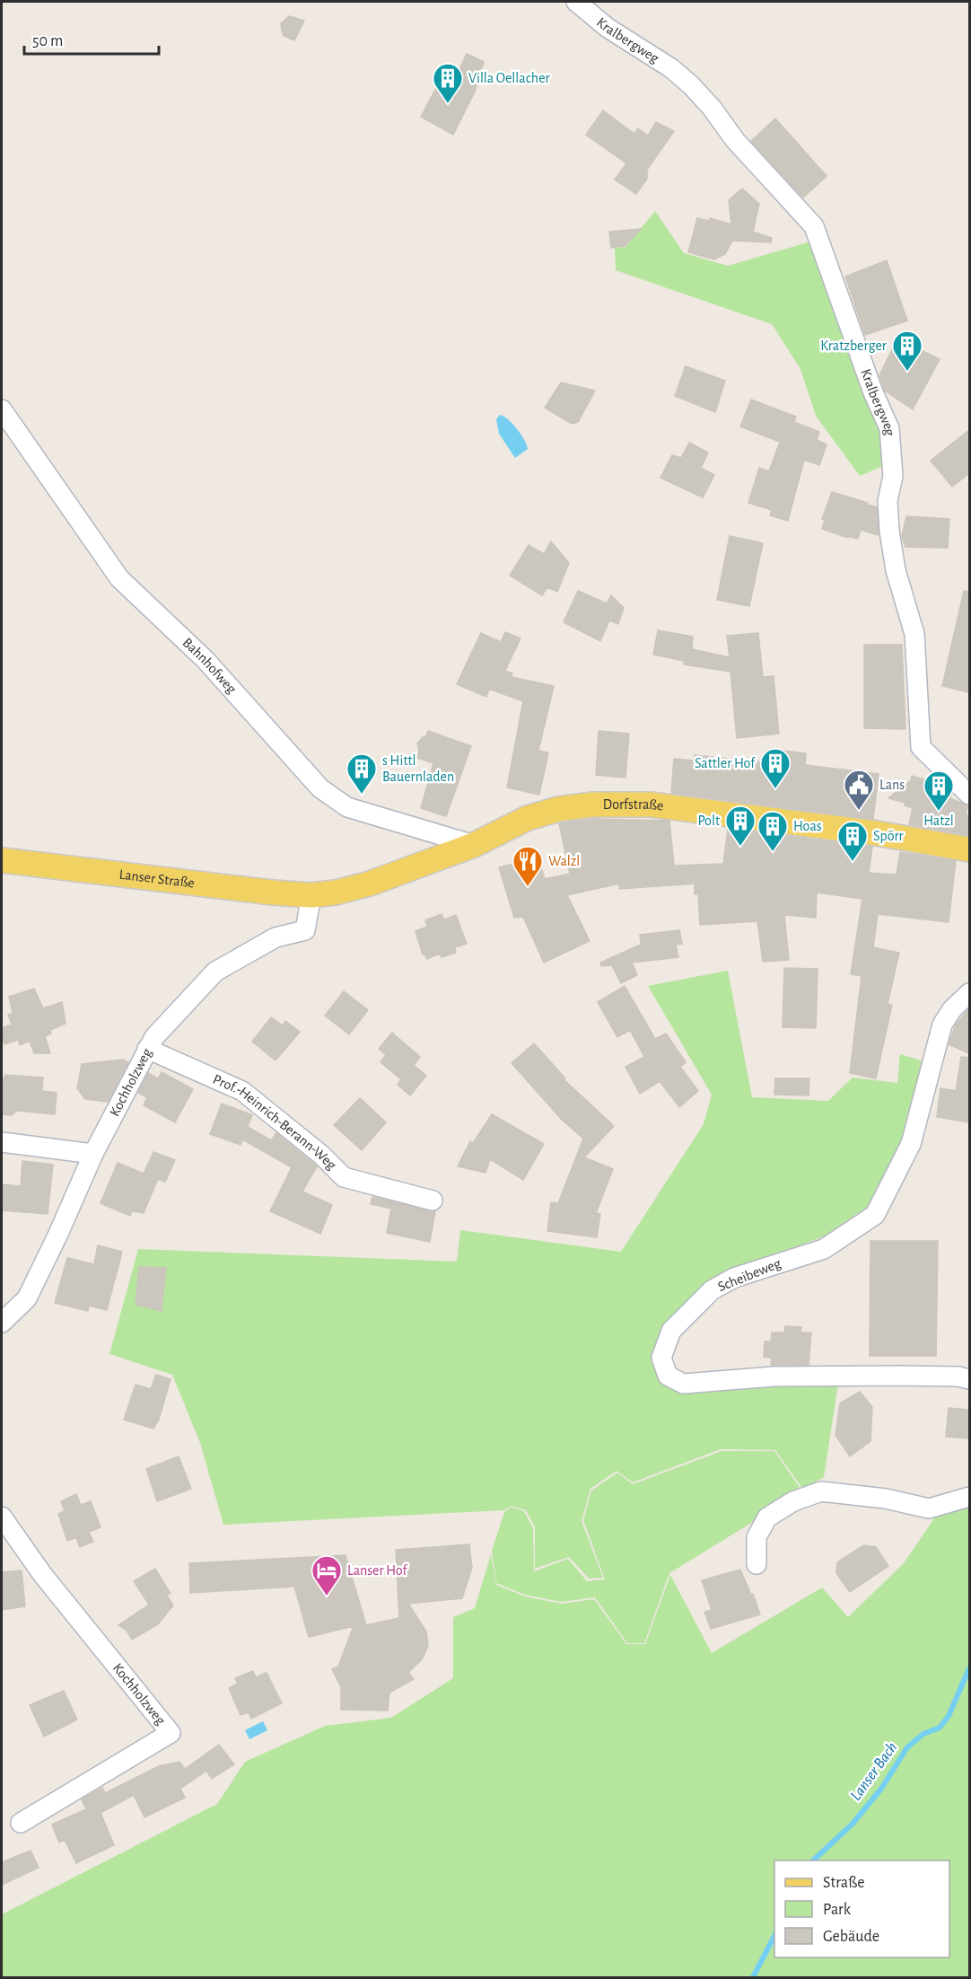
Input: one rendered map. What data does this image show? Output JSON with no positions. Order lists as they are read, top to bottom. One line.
{"streets":{"main road":["Dorfstraße","Lanser Straße"],"street":["Kralbergweg","Bahnhofweg","Kochholzweg","Prof.-Heinrich-Berann-Weg","Scheibeweg"]},"crossings":[["Bahnhofweg","Dorfstraße"],["Dorfstraße","Lanser Straße"],["Dorfstraße","Kochholzweg"],["Lanser Straße","Kochholzweg"],["Kochholzweg","Prof.-Heinrich-Berann-Weg"]],"water":["Lanser Bach"],"places":{"building":["Villa Oellacher","Kratzberger","Sattler Hof","s Hittl Bauernladen","Hatzl","Polt","Hoas","Spörr"],"public building":["Lans"],"restaurant":["Walzl"],"hotel":["Lanser Hof"]},"legend":["Straße","Park","Gebäude"],"scale_bar":"50 m"}
